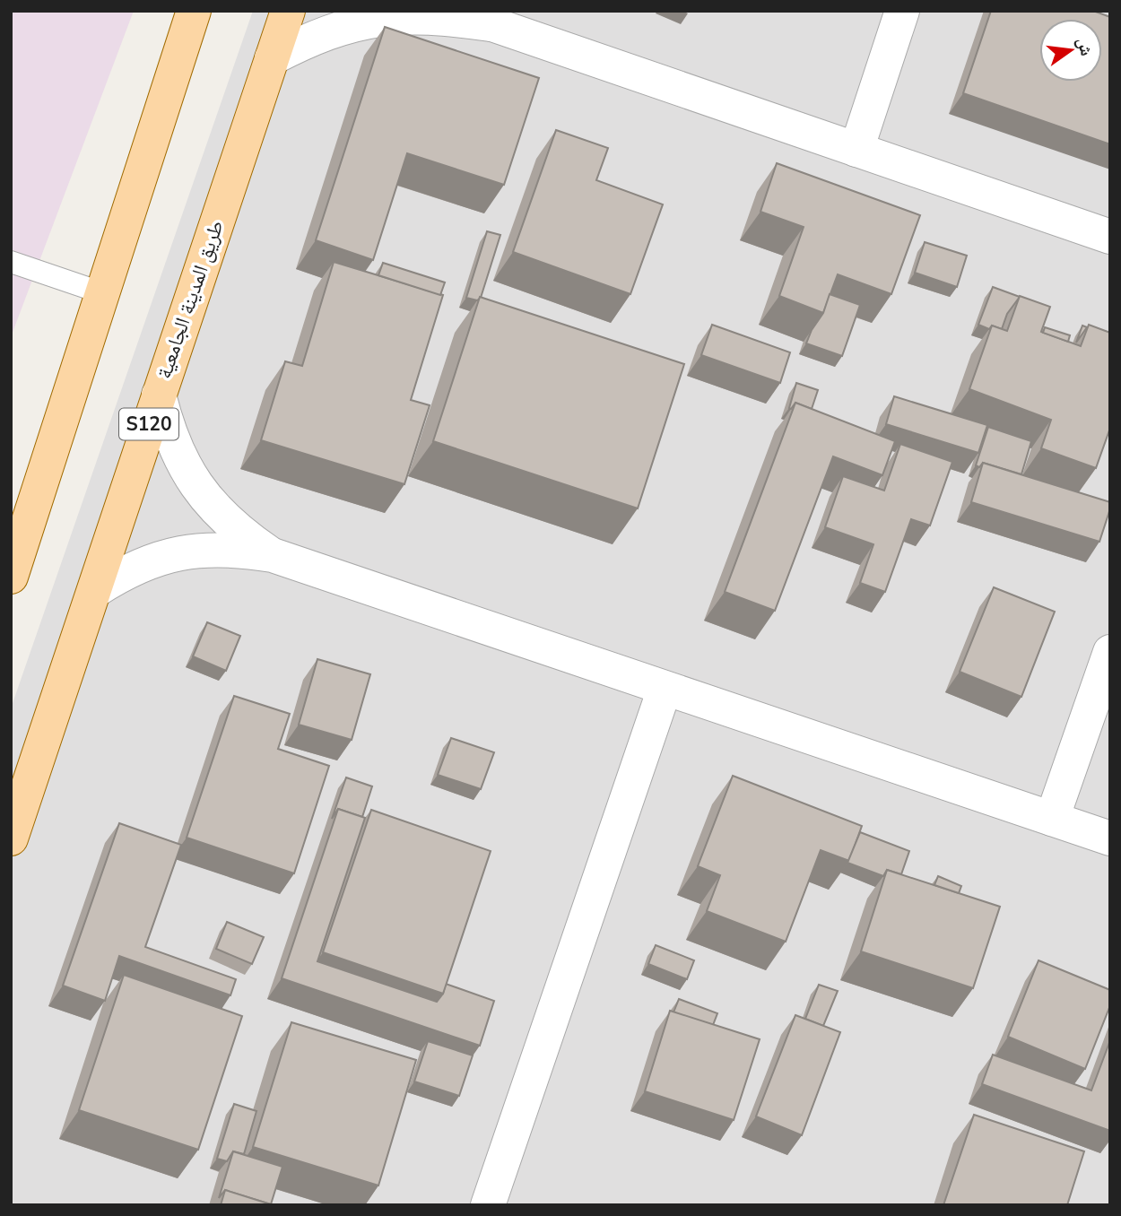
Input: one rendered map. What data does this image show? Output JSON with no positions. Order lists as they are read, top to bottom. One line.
{"streets":{"main road":["طريق المدينة الجامعية","S120"]},"north":"right"}
